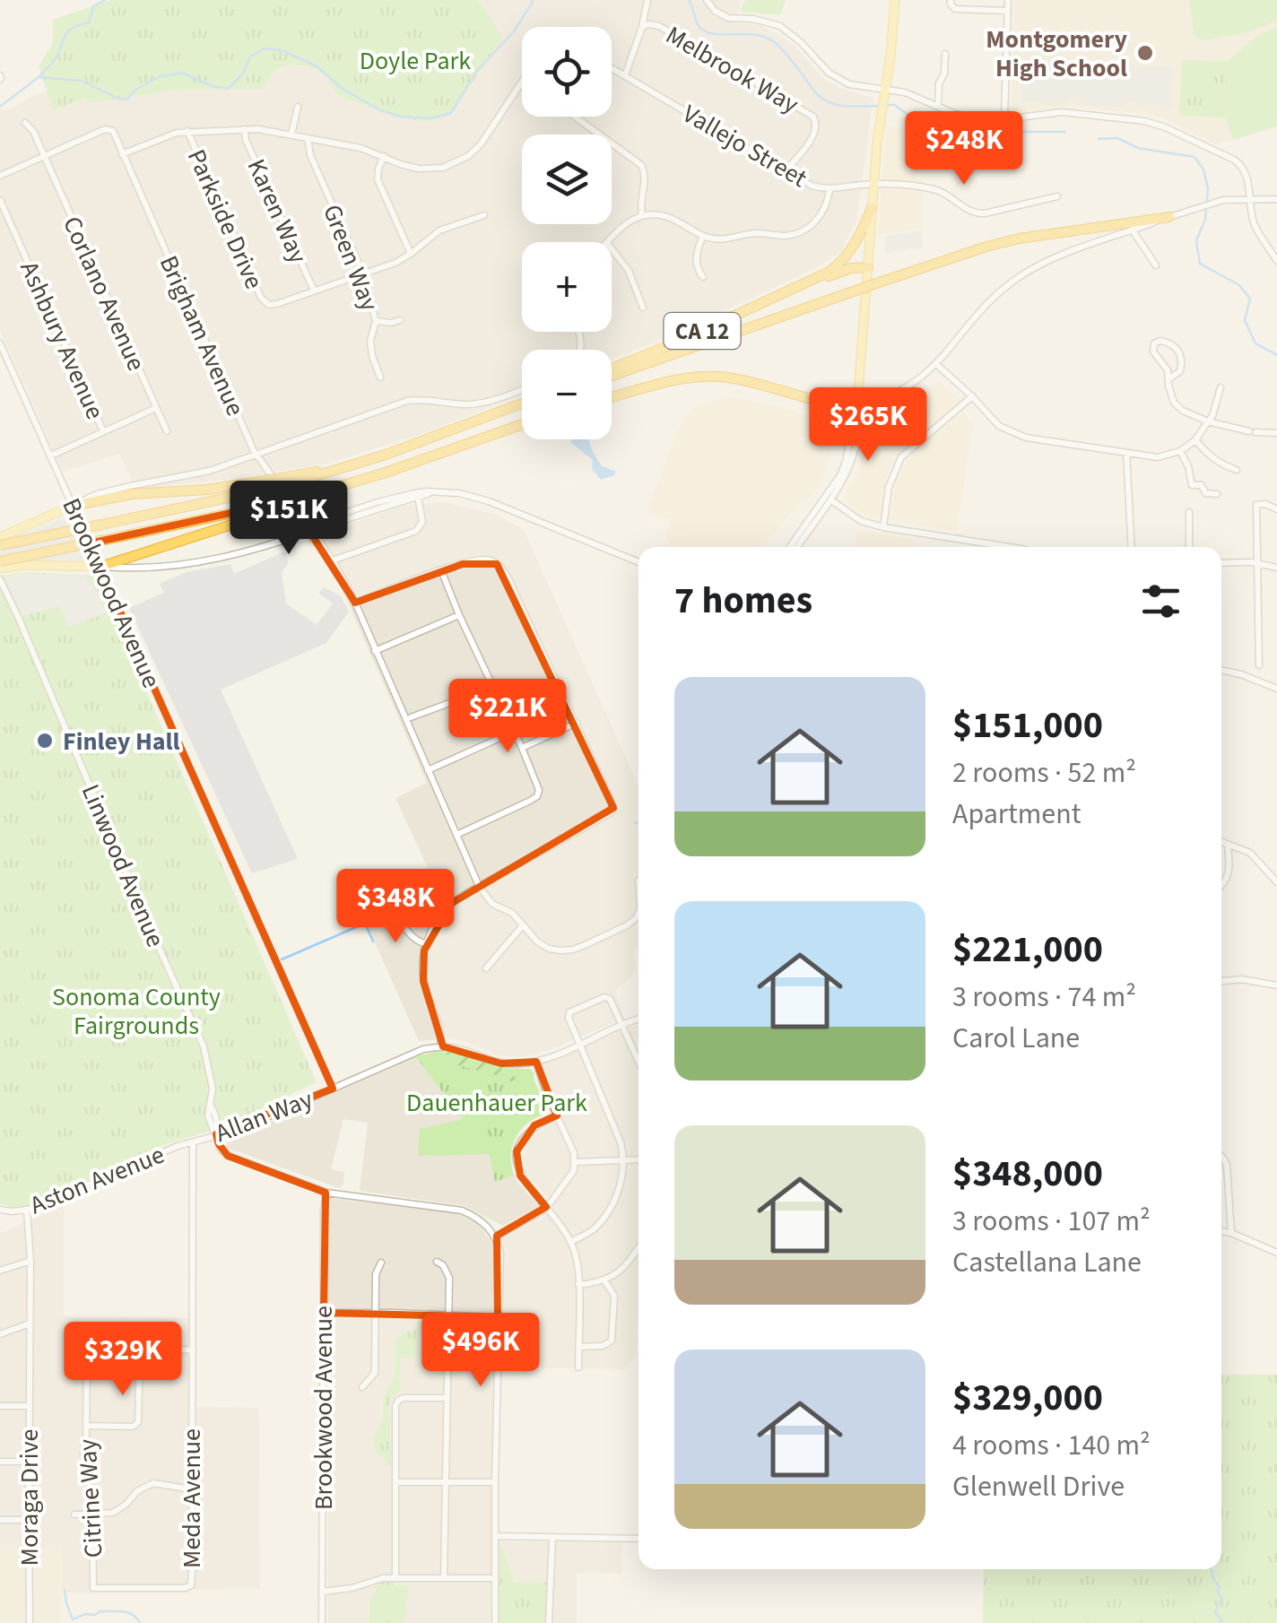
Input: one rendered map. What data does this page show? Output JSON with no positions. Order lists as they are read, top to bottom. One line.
{"streets":{"highway":["CA 12"],"street":["Melbrook Way","Vallejo Street","Karen Way","Parkside Drive","Green Way","Corlano Avenue","Brigham Avenue","Ashbury Avenue","Brookwood Avenue","Linwood Avenue","Allan Way","Aston Avenue","Moraga Drive","Citrine Way","Meda Avenue"]},"crossings":[["Melbrook Way","Vallejo Street"],["Vallejo Street","CA 12"],["Karen Way","Parkside Drive"],["Corlano Avenue","Brigham Avenue"],["Brookwood Avenue","Allan Way"],["Linwood Avenue","Allan Way"],["Allan Way","Aston Avenue"],["Allan Way","Meda Avenue"],["Aston Avenue","Moraga Drive"],["Aston Avenue","Meda Avenue"],["Citrine Way","Meda Avenue"]],"parks":["Doyle Park","Sonoma County Fairgrounds","Dauenhauer Park"],"places":["Montgomery High School","Finley Hall"],"page":{"map_buttons":["+","−"],"price":["$248K","$265K","$151K","$221K","$348K","$496K","$329K"],"heading":"7 homes","list":[{"name":"$151,000","note":"2 rooms · 52 m² · Apartment"},{"name":"$221,000","note":"3 rooms · 74 m² · Carol Lane"},{"name":"$348,000","note":"3 rooms · 107 m² · Castellana Lane"},{"name":"$329,000","note":"4 rooms · 140 m² · Glenwell Drive"}]}}
